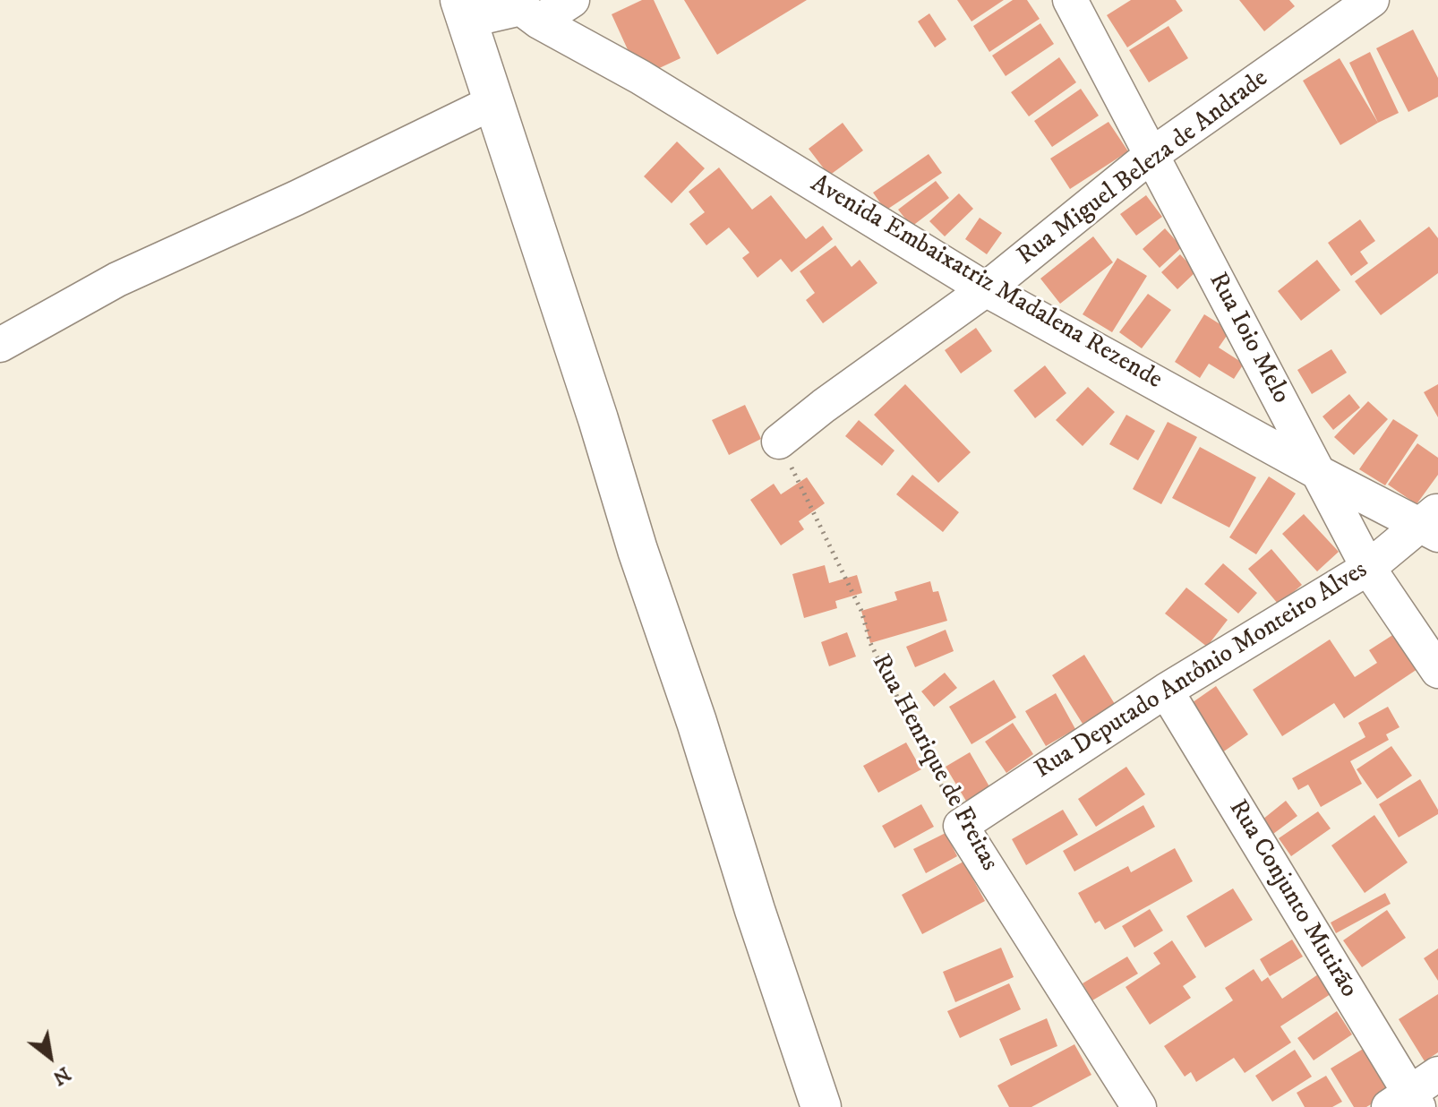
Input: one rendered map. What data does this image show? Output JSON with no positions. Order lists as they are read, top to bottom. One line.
{"streets":{"street":["Rua Miguel Beleza de Andrade","Avenida Embaixatriz Madalena Rezende","Rua Ioio Melo","Rua Deputado Antônio Monteiro Alves","Rua Henrique de Freitas","Rua Conjunto Mutirão"]},"crossings":[["Rua Miguel Beleza de Andrade","Avenida Embaixatriz Madalena Rezende"],["Rua Miguel Beleza de Andrade","Rua Ioio Melo"],["Rua Miguel Beleza de Andrade","Rua Henrique de Freitas"],["Avenida Embaixatriz Madalena Rezende","Rua Ioio Melo"],["Avenida Embaixatriz Madalena Rezende","Rua Deputado Antônio Monteiro Alves"],["Rua Ioio Melo","Rua Deputado Antônio Monteiro Alves"],["Rua Deputado Antônio Monteiro Alves","Rua Henrique de Freitas"],["Rua Deputado Antônio Monteiro Alves","Rua Conjunto Mutirão"]],"north":"bottom right"}
